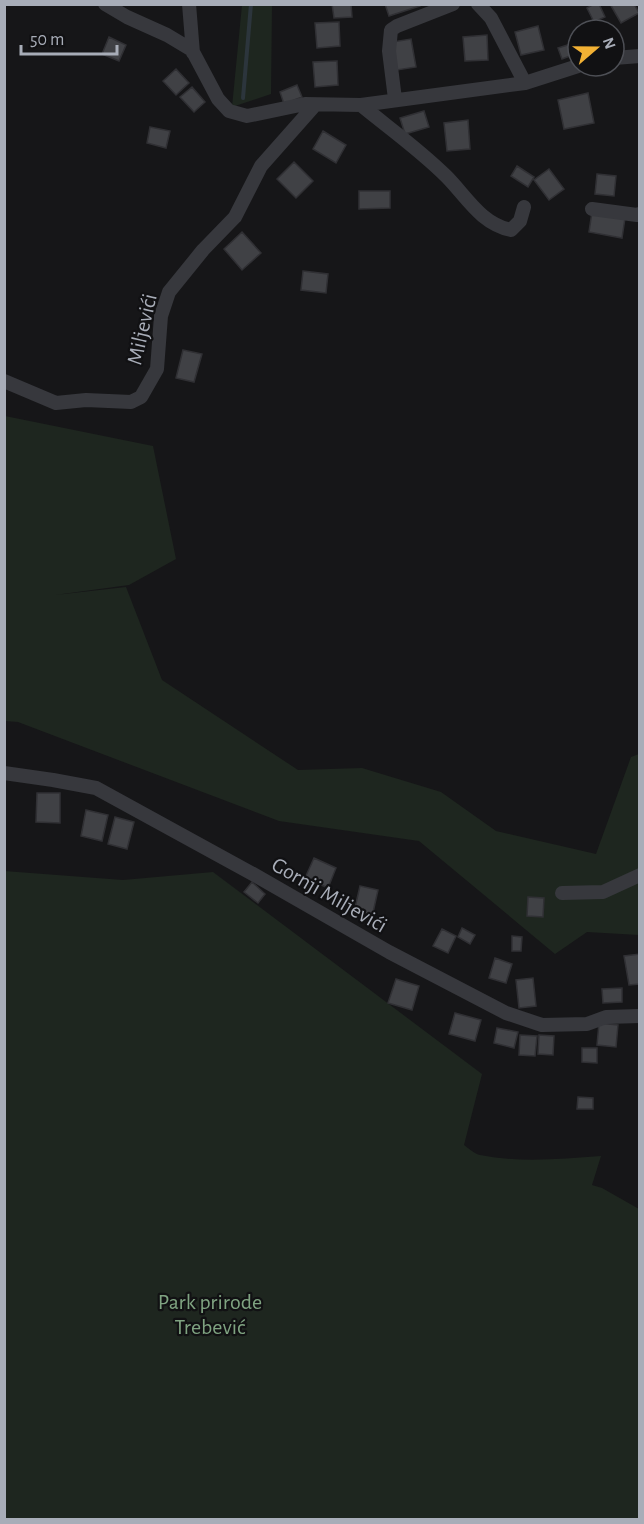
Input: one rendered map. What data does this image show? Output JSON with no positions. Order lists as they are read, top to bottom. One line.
{"streets":{"street":["Miljevići","Gornji Miljevići"]},"parks":["Park prirode Trebević"],"scale_bar":"50 m","north":"right"}
